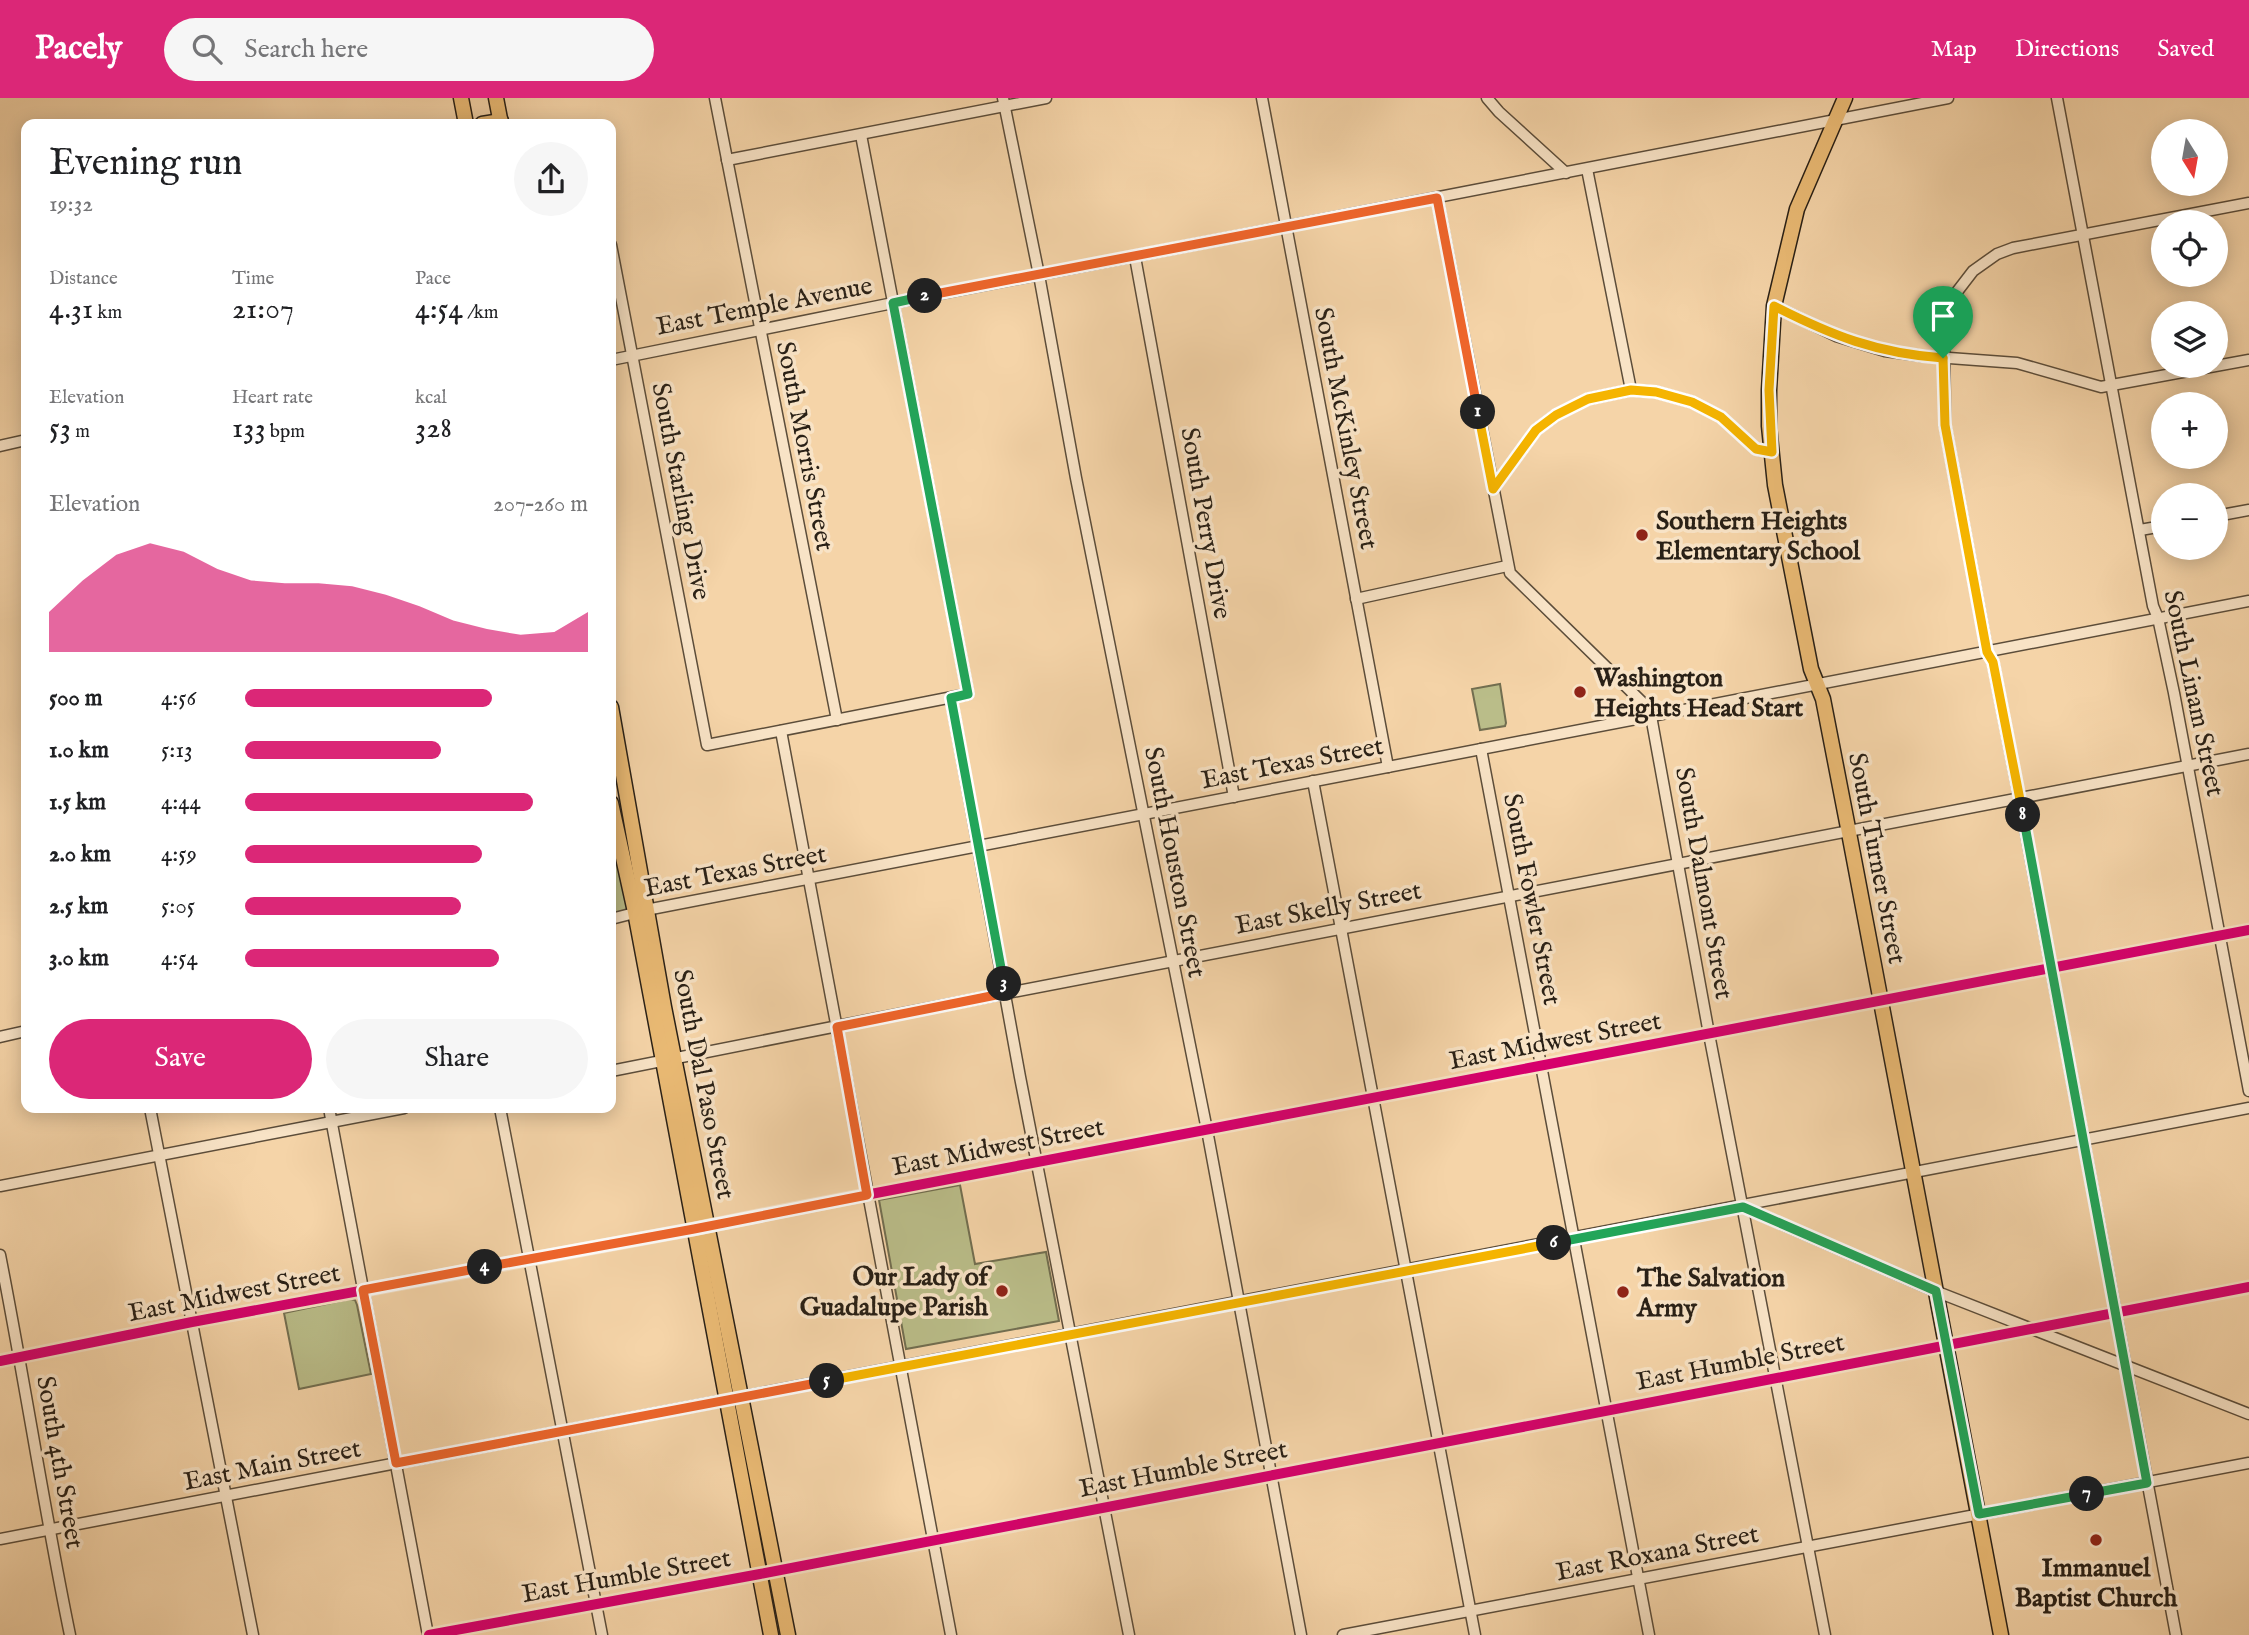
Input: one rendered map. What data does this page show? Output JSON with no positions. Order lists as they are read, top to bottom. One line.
{"streets":{"main road":["South Turner Street","South Dal Paso Street"],"street":["East Temple Avenue","South McKinley Street","South Morris Street","South Starling Drive","South Perry Drive","South Linam Street","East Texas Street","South Houston Street","South Dalmont Street","South Fowler Street","East Skelly Street","East Midwest Street","East Humble Street","South 4th Street","East Main Street","East Roxana Street"]},"crossings":[["East Temple Avenue","South McKinley Street"],["East Temple Avenue","South Morris Street"],["East Temple Avenue","South Starling Drive"],["East Temple Avenue","South Perry Drive"],["East Temple Avenue","South Turner Street"],["East Temple Avenue","South Houston Street"],["South McKinley Street","East Texas Street"],["South Perry Drive","East Texas Street"],["South Linam Street","East Texas Street"],["South Linam Street","East Skelly Street"],["South Linam Street","East Midwest Street"],["East Texas Street","South Turner Street"],["East Texas Street","South Houston Street"],["East Texas Street","South Dalmont Street"],["East Texas Street","South Fowler Street"],["East Texas Street","South Dal Paso Street"],["South Turner Street","East Skelly Street"],["South Turner Street","East Midwest Street"],["South Turner Street","East Humble Street"],["South Turner Street","East Main Street"],["South Turner Street","East Roxana Street"],["South Houston Street","East Skelly Street"],["South Houston Street","East Midwest Street"],["South Houston Street","East Humble Street"],["South Houston Street","East Main Street"],["South Dalmont Street","East Skelly Street"],["South Dalmont Street","East Midwest Street"],["South Dalmont Street","East Humble Street"],["South Dalmont Street","East Main Street"],["South Dalmont Street","East Roxana Street"],["South Fowler Street","East Skelly Street"],["South Fowler Street","East Midwest Street"],["South Fowler Street","East Humble Street"],["South Fowler Street","East Main Street"],["South Fowler Street","East Roxana Street"],["East Skelly Street","South Dal Paso Street"],["East Midwest Street","South Dal Paso Street"],["East Midwest Street","South 4th Street"],["South Dal Paso Street","East Humble Street"],["South Dal Paso Street","East Main Street"],["South 4th Street","East Main Street"]],"places":["Southern Heights Elementary School","Washington Heights Head Start","Our Lady of Guadalupe Parish","The Salvation Army","Immanuel Baptist Church"],"north":"bottom","page":{"header":"Pacely","search":"Search here","nav":["Map","Directions","Saved"],"map_buttons":["+","−"],"heading":["Evening run","19:32"],"stats":[["Distance","4.31 km"],["Time","21:07"],["Pace","4:54 /km"],["Elevation","53 m"],["Heart rate","133 bpm"],["kcal","328"]],"pins":["2","1","8","3","6","4","5","7"],"chart":["Elevation","207–260 m"],"list":[{"name":"500 m","note":"4:56"},{"name":"1.0 km","note":"5:13"},{"name":"1.5 km","note":"4:44"},{"name":"2.0 km","note":"4:59"},{"name":"2.5 km","note":"5:05"},{"name":"3.0 km","note":"4:54"}],"buttons":["Save","Share"]}}
